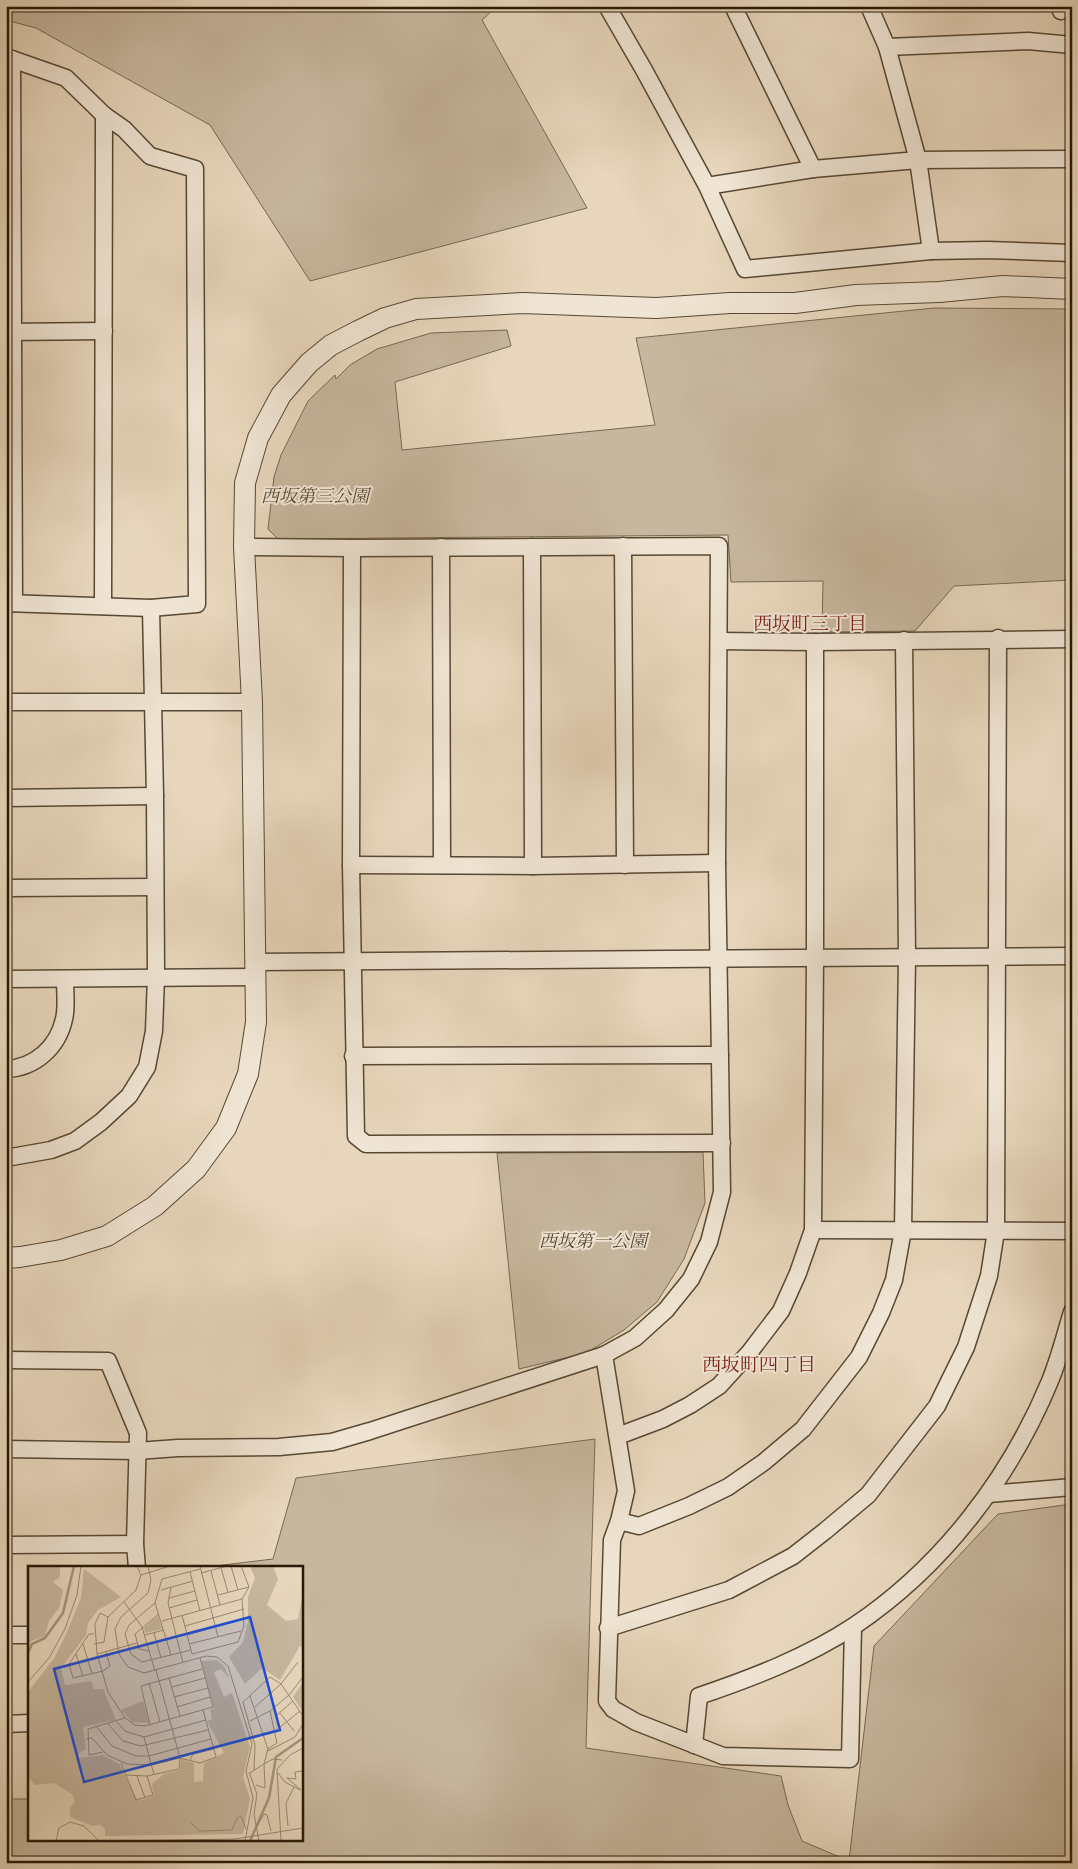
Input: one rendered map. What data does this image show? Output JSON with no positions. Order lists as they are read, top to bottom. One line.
{"districts":["西坂町三丁目","西坂町四丁目"],"parks":["西坂第三公園","西坂第一公園"]}
